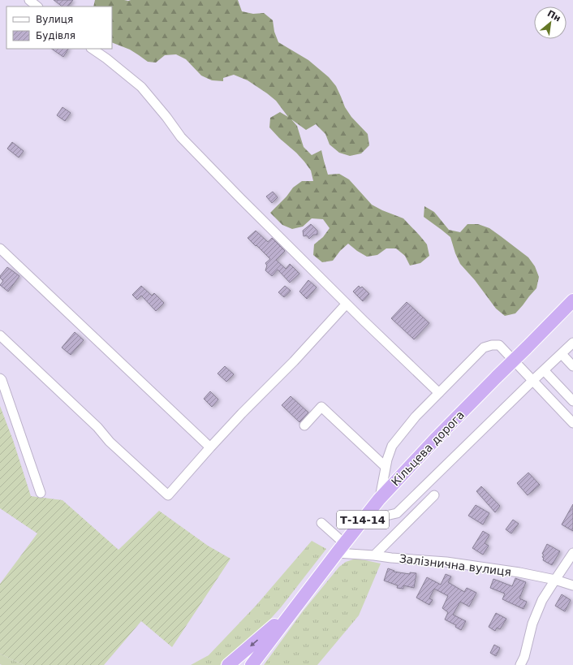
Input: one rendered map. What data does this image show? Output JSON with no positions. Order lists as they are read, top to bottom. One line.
{"streets":{"highway":["Кільцева дорога","Т-14-14"],"street":["Залізнична вулиця"]},"crossings":[["Кільцева дорога","Т-14-14"],["Кільцева дорога","Залізнична вулиця"]],"legend":["Вулиця","Будівля"],"north":"top right"}
